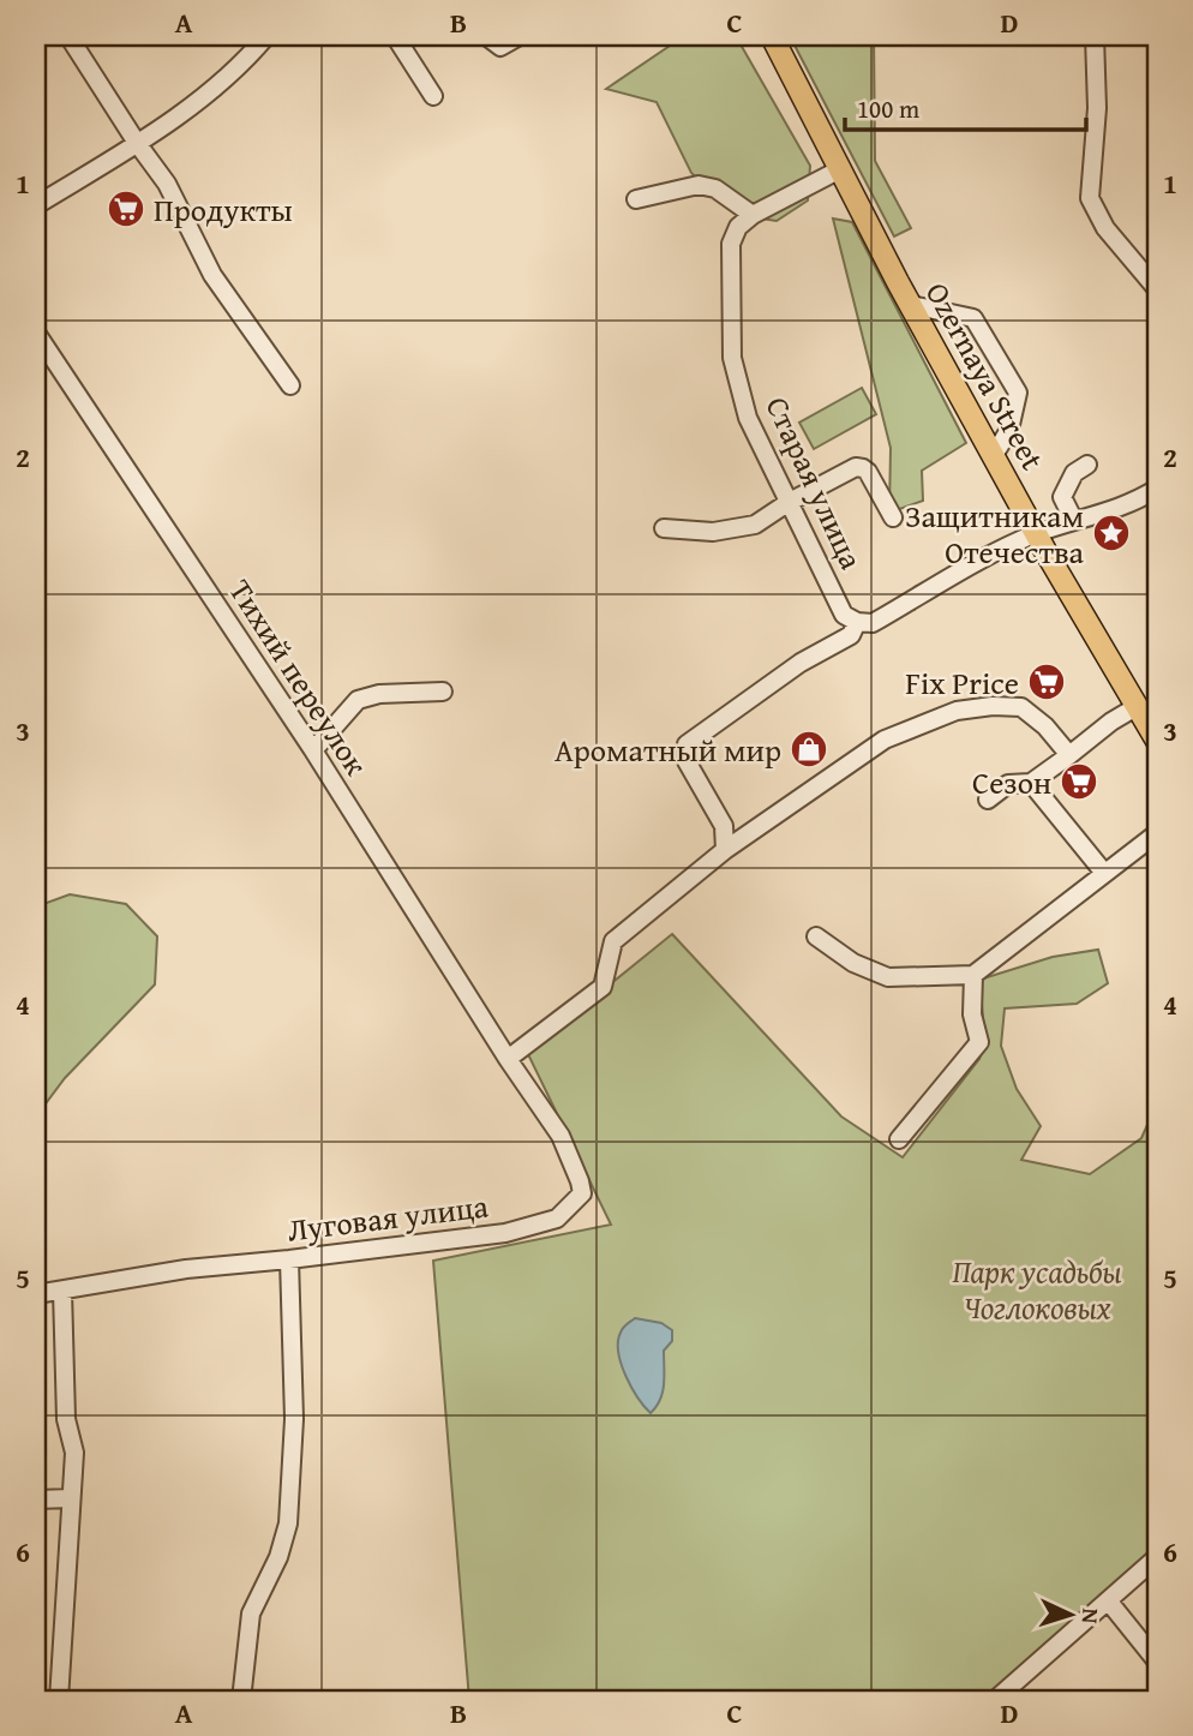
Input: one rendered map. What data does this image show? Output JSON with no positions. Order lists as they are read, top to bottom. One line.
{"streets":{"main road":["Ozernaya Street"],"street":["Старая улица","Тихий переулок","Луговая улица"]},"crossings":[["Тихий переулок","Луговая улица"]],"parks":["Парк усадьбы Чоглоковых"],"places":{"supermarket":["Продукты","Fix Price","Сезон"],"place":["Защитникам Отечества"],"shop":["Ароматный мир"]},"scale_bar":"100 m","north":"right","grid":{"columns":["A","B","C","D"],"rows":["1","2","3","4","5","6"]}}
